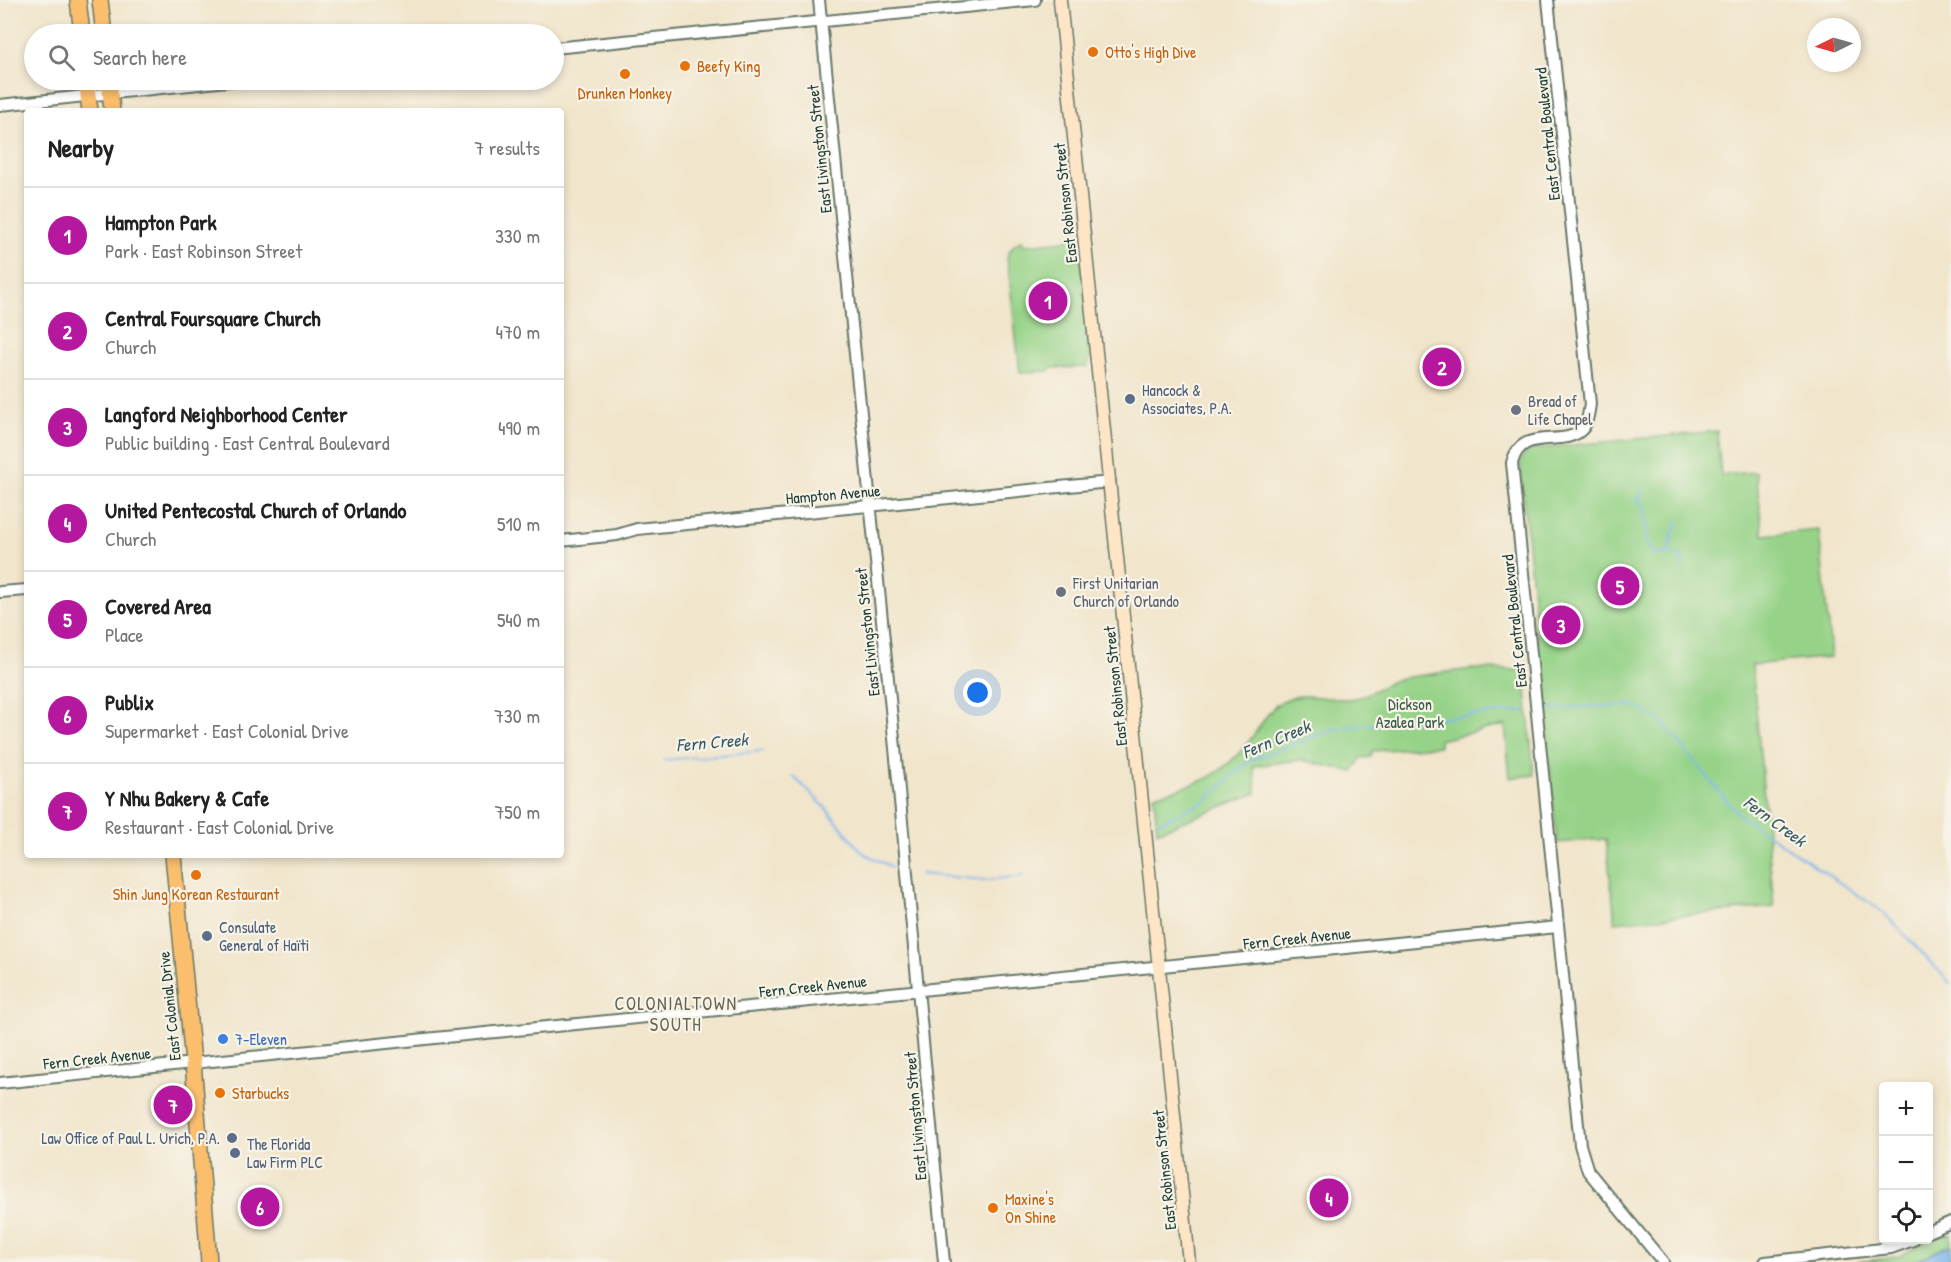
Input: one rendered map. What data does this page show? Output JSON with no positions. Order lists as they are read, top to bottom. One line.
{"streets":{"highway":["East Colonial Drive"],"main road":["East Robinson Street"],"street":["East Central Boulevard","East Livingston Street","Hampton Avenue","Fern Creek Avenue"]},"crossings":[["East Central Boulevard","Fern Creek Avenue"],["East Livingston Street","Hampton Avenue"],["East Livingston Street","Fern Creek Avenue"],["East Robinson Street","Hampton Avenue"],["East Robinson Street","Fern Creek Avenue"],["Fern Creek Avenue","East Colonial Drive"]],"districts":["COLONIALTOWN SOUTH"],"water":["Fern Creek"],"parks":["Dickson Azalea Park"],"places":["Otto's High Dive","Beefy King","Drunken Monkey","Hancock & Associates, P.A.","Bread of Life Chapel","First Unitarian Church of Orlando","Shin Jung Korean Restaurant","Consulate General of Haïti","7-Eleven","Starbucks","Law Office of Paul L. Urich, P.A.","The Florida Law Firm PLC","Maxine's On Shine"],"north":"left","page":{"search":"Search here","heading":["Nearby","7 results"],"list":[{"mark":"1","name":"Hampton Park","note":"Park · East Robinson Street","value":"330 m"},{"mark":"2","name":"Central Foursquare Church","note":"Church","value":"470 m"},{"mark":"3","name":"Langford Neighborhood Center","note":"Public building · East Central Boulevard","value":"490 m"},{"mark":"4","name":"United Pentecostal Church of Orlando","note":"Church","value":"510 m"},{"mark":"5","name":"Covered Area","note":"Place","value":"540 m"},{"mark":"6","name":"Publix","note":"Supermarket · East Colonial Drive","value":"730 m"},{"mark":"7","name":"Y Nhu Bakery & Cafe","note":"Restaurant · East Colonial Drive","value":"750 m"}],"pins":["1","2","5","3","7","4","6"],"map_buttons":["+","−"]}}
